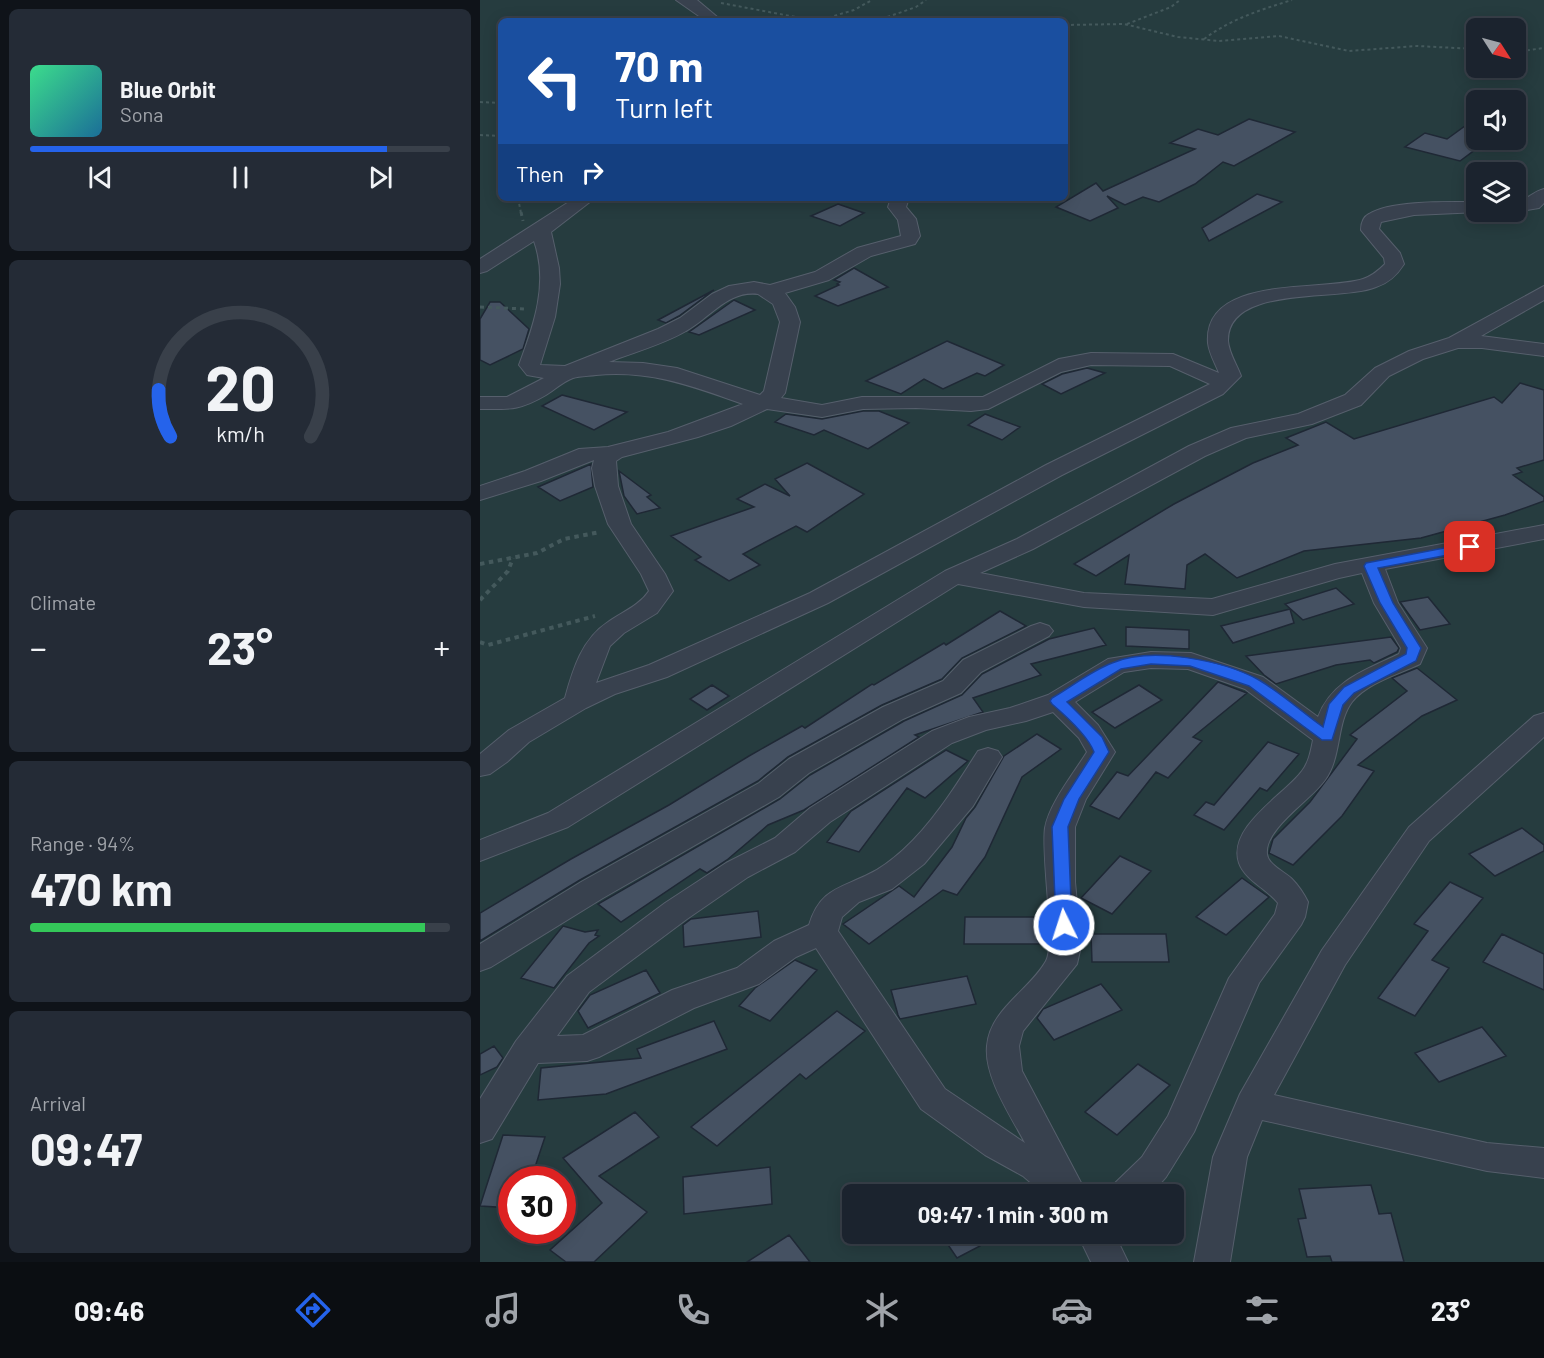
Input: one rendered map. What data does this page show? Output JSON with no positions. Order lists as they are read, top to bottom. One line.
{"north":"bottom right","page":{"turn":["70 m","Turn left"],"song":["Blue Orbit","Sona"],"then":"Then","tile":["Climate",["Range · 94%","470 km"],["Arrival","09:47"]],"heat":["−","23°","+"],"limit":"30","trip":"09:47 · 1 min · 300 m","tabs":["09:46","23°"],"gauge":["20","km/h"]}}
